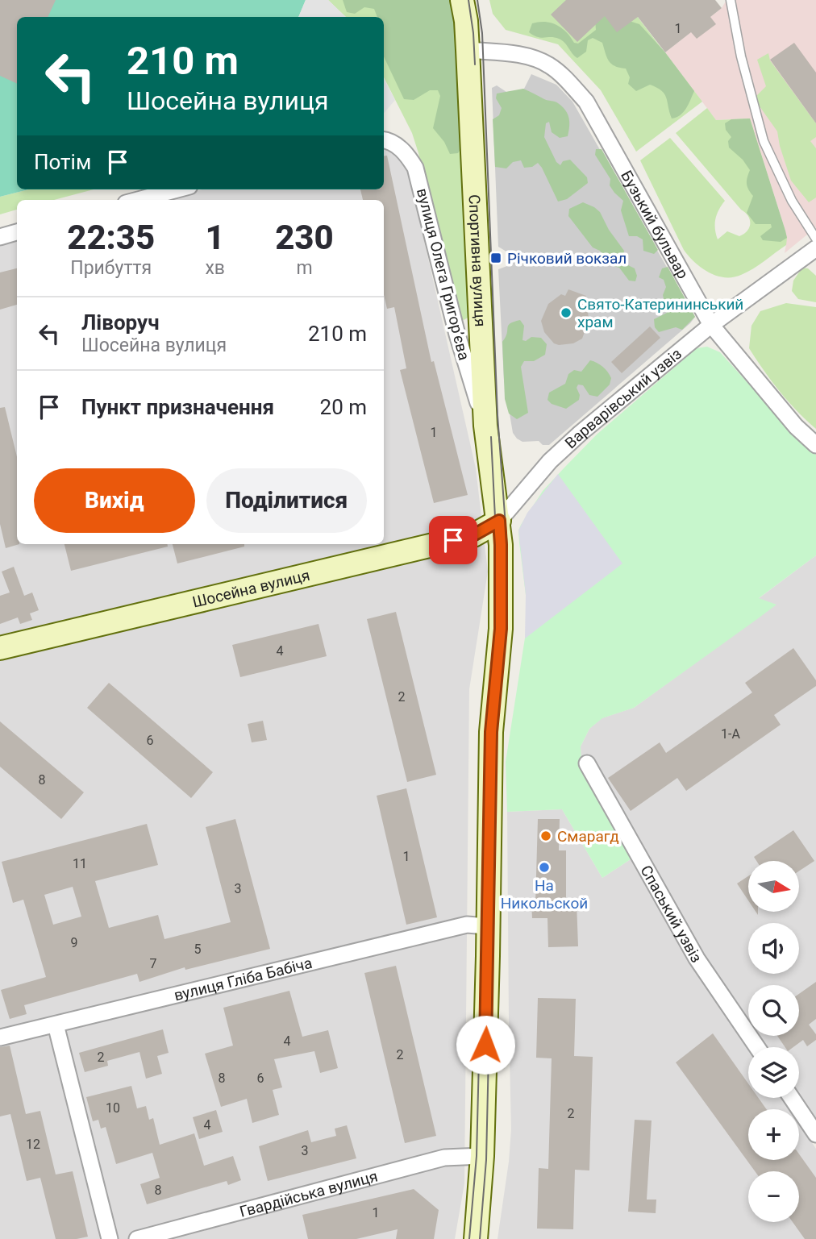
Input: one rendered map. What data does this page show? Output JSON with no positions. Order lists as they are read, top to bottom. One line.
{"streets":{"street":["Бузький бульвар","Спортивна вулиця","вулиця Олега Григорʼєва","Варварівський узвіз","Шосейна вулиця","Спаський узвіз","вулиця Гліба Бабіча","Гвардійська вулиця"]},"crossings":[["Бузький бульвар","Спортивна вулиця"],["Бузький бульвар","Варварівський узвіз"],["Спортивна вулиця","вулиця Олега Григорʼєва"],["Спортивна вулиця","Варварівський узвіз"],["Спортивна вулиця","Шосейна вулиця"],["Спортивна вулиця","вулиця Гліба Бабіча"],["Спортивна вулиця","Гвардійська вулиця"],["Варварівський узвіз","Шосейна вулиця"]],"places":{"transit":["Річковий вокзал"],"other":["Свято-Катерининський храм","Смарагд","На Никольской"]},"house_numbers":["1","1","4","2","1-А","6","8","1","11","3","9","5","7","4","2","2","8","6","10","2","4","12","3","8","1"],"north":"right","page":{"turn":["210 m","Шосейна вулиця"],"then":"Потім","eta":["22:35","Прибуття","1","хв","230","m"],"list":[{"name":"Ліворуч","note":"Шосейна вулиця","value":"210 m"},{"name":"Пункт призначення","value":"20 m"}],"buttons":["Вихід","Поділитися"],"map_buttons":["+","−"]}}
